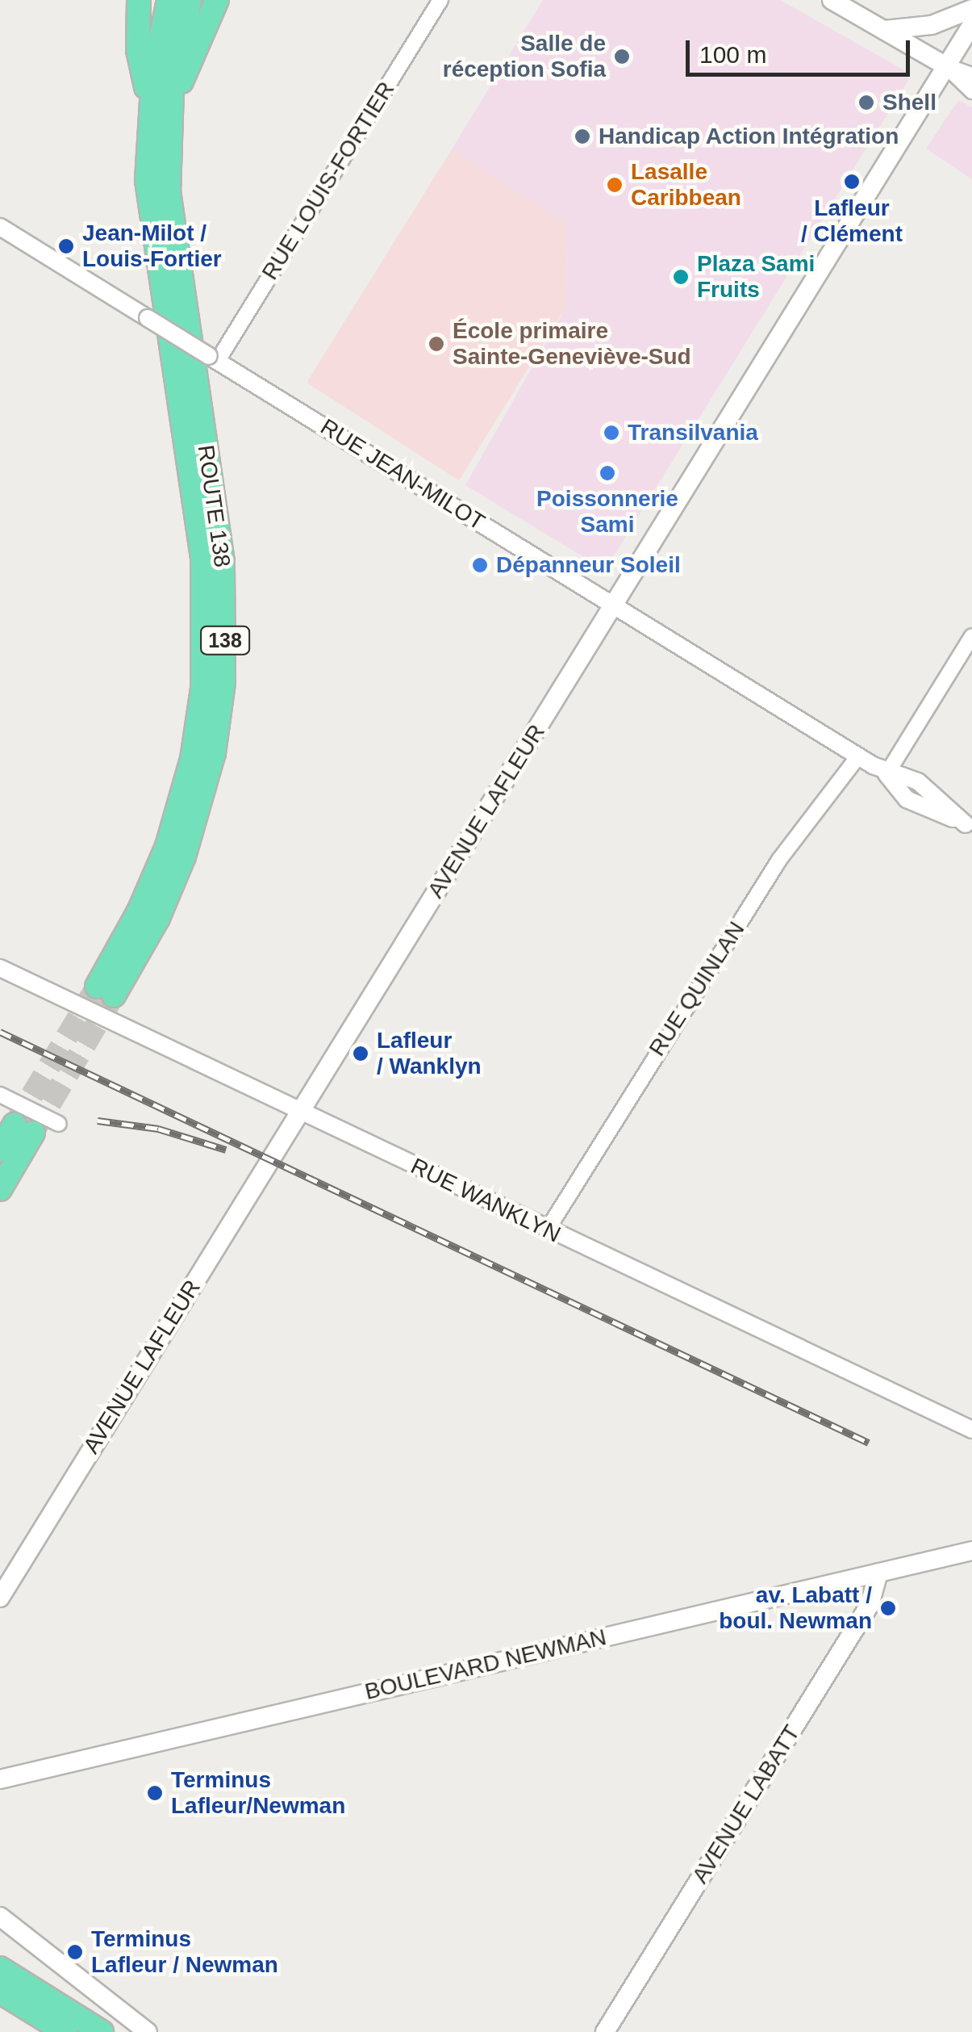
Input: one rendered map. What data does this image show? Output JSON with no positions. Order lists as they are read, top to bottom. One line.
{"streets":{"highway":["ROUTE 138","138"],"main road":["AVENUE LAFLEUR","BOULEVARD NEWMAN","AVENUE LABATT"],"street":["RUE LOUIS-FORTIER","RUE JEAN-MILOT","RUE QUINLAN","RUE WANKLYN"]},"crossings":[["RUE LOUIS-FORTIER","RUE JEAN-MILOT"],["RUE JEAN-MILOT","AVENUE LAFLEUR"],["RUE JEAN-MILOT","RUE QUINLAN"],["AVENUE LAFLEUR","RUE WANKLYN"],["RUE QUINLAN","RUE WANKLYN"],["BOULEVARD NEWMAN","AVENUE LABATT"]],"places":["Salle de réception Sofia","Shell","Handicap Action Intégration","Lafleur / Clément","Lasalle Caribbean","Jean-Milot / Louis-Fortier","Plaza Sami Fruits","École primaire Sainte-Geneviève-Sud","Transilvania","Poissonnerie Sami","Dépanneur Soleil","Lafleur / Wanklyn","av. Labatt / boul. Newman","Terminus Lafleur/Newman","Terminus Lafleur / Newman"],"scale_bar":"100 m"}
